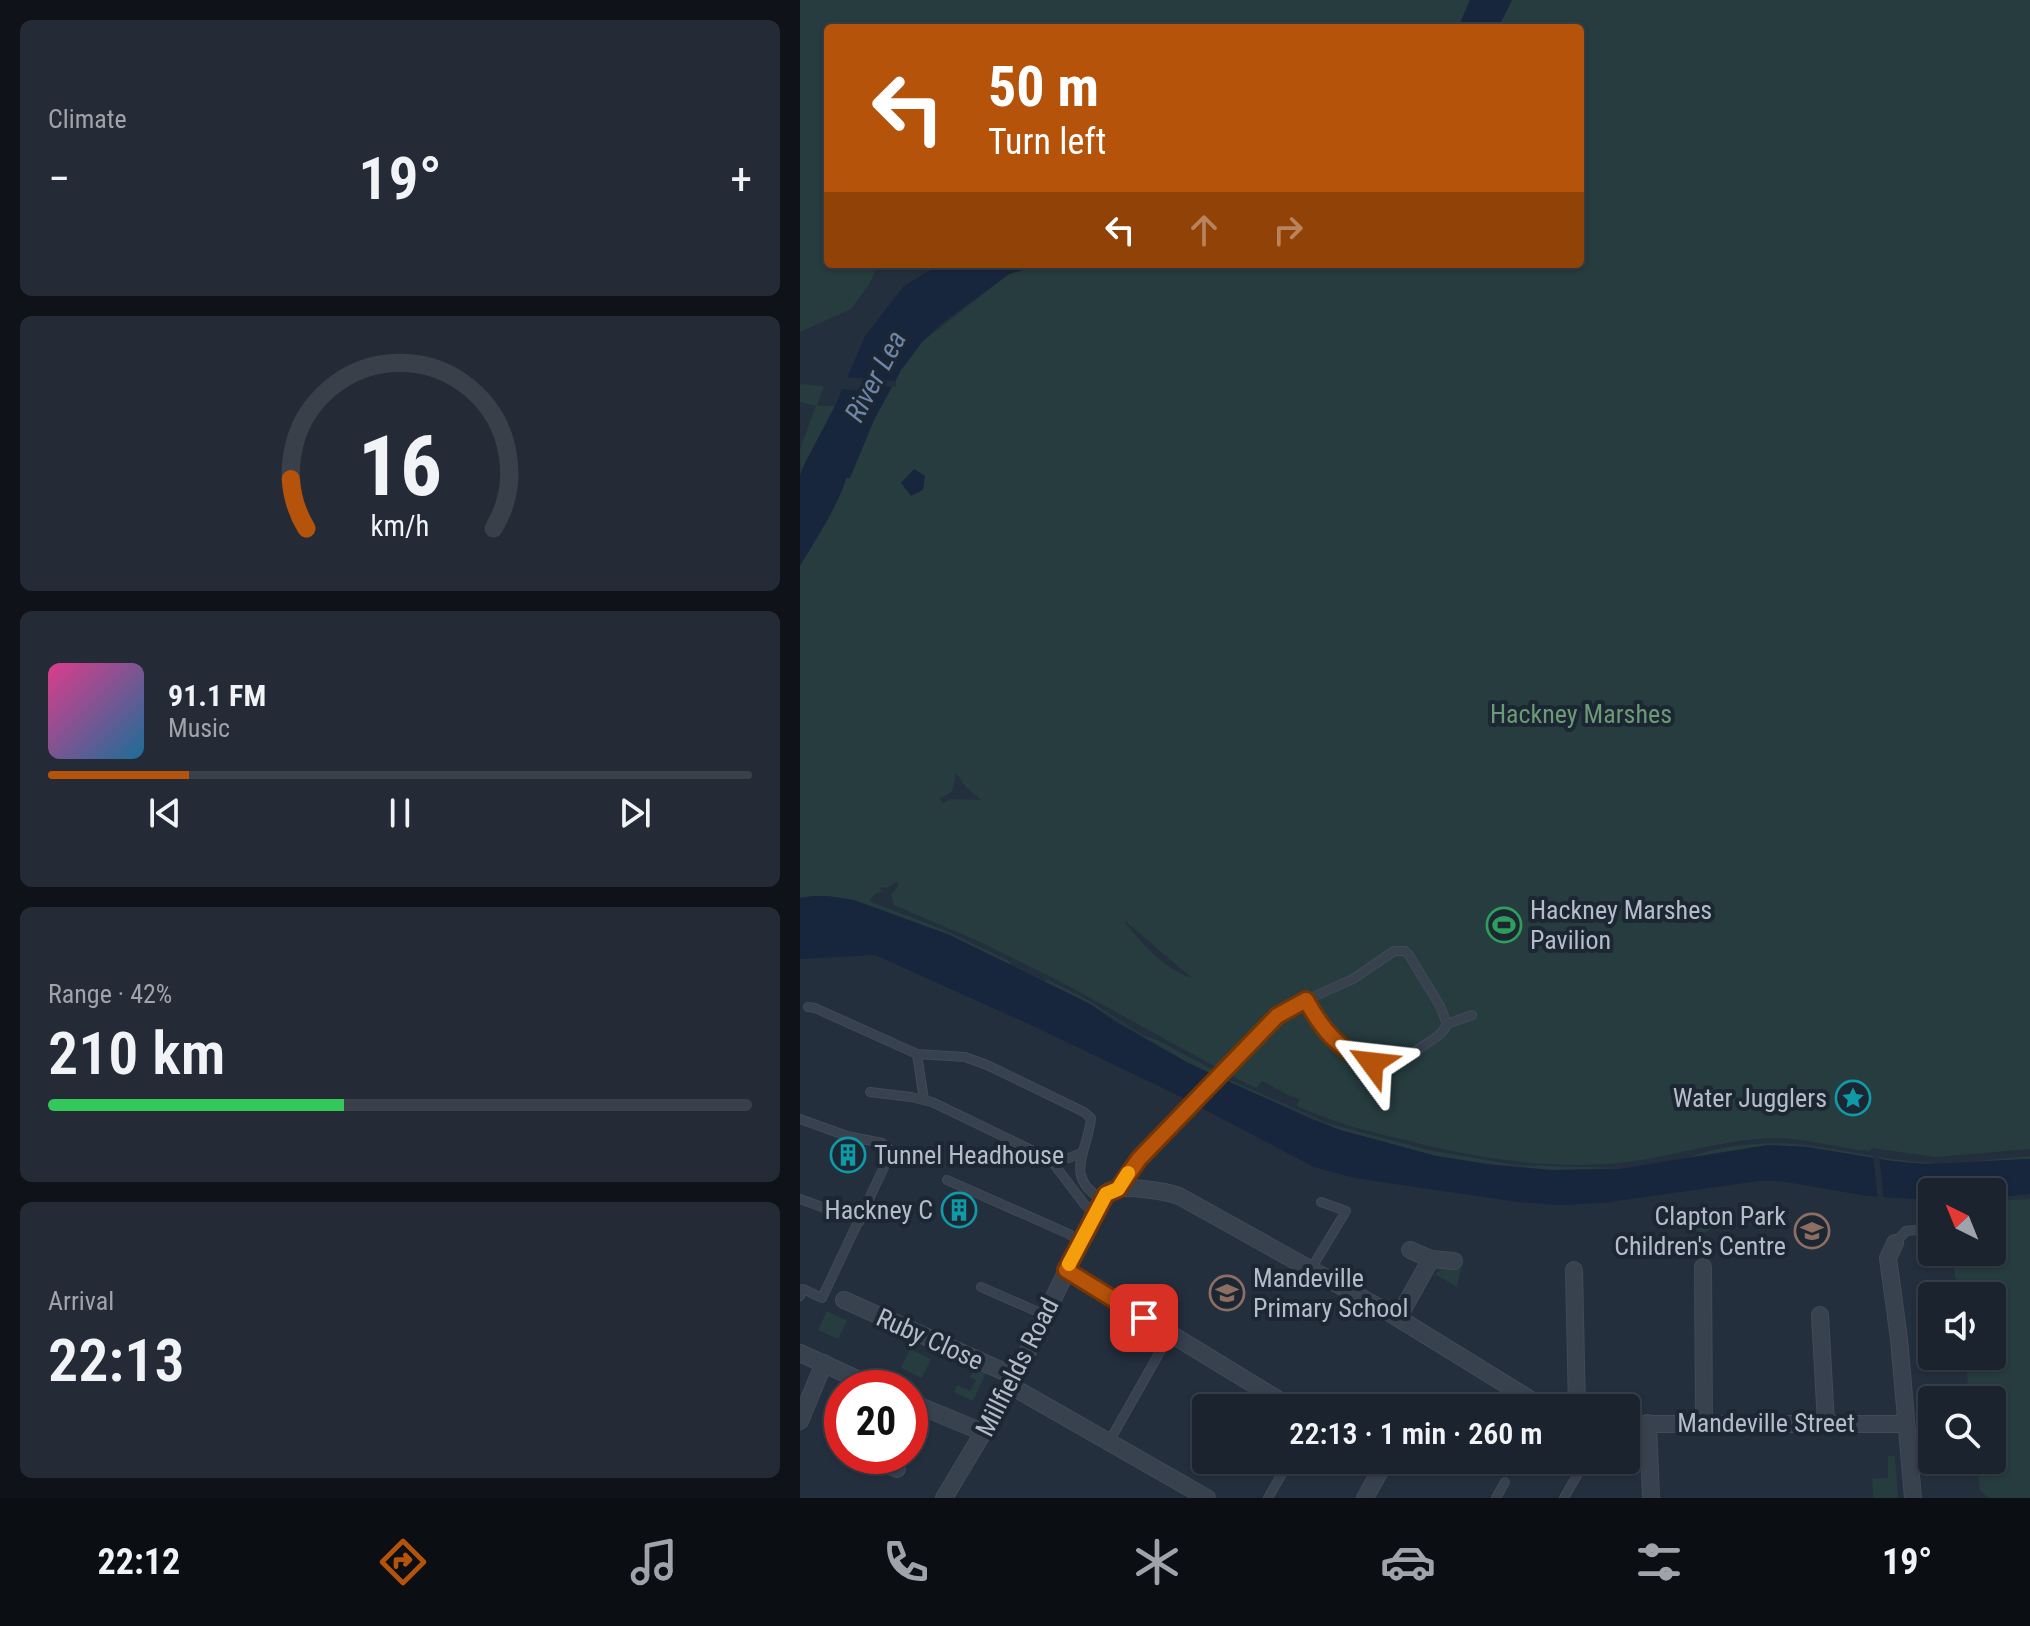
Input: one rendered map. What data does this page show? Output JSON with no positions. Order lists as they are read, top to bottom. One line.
{"streets":{"street":["Ruby Close","Millfields Road","Mandeville Street"]},"crossings":[["Ruby Close","Millfields Road"]],"water":["River Lea"],"parks":["Hackney Marshes"],"places":{"sports":["Hackney Marshes Pavilion"],"place":["Water Jugglers"],"building":["Tunnel Headhouse","Hackney C"],"school or university":["Clapton Park Children's Centre","Mandeville Primary School"]},"north":"top left","page":{"tile":["Climate",["Range · 42%","210 km"],["Arrival","22:13"]],"turn":["50 m","Turn left"],"heat":["−","19°","+"],"song":["91.1 FM","Music"],"limit":"20","trip":"22:13 · 1 min · 260 m","tabs":["22:12","19°"],"gauge":["16","km/h"]}}
